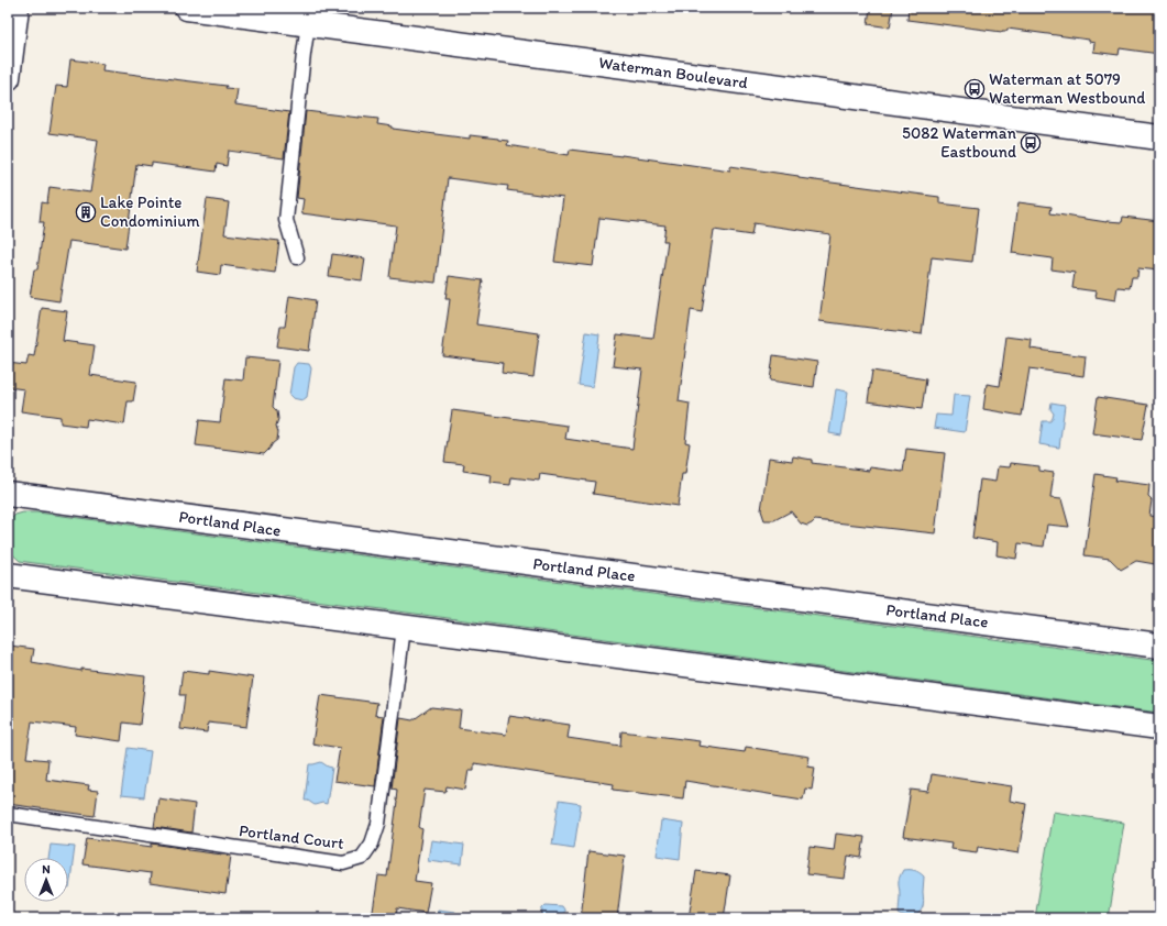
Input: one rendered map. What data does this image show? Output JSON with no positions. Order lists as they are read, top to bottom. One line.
{"streets":{"street":["Waterman Boulevard","Portland Place"],"lane":["Portland Court"]},"places":{"bus stop":["Waterman at 5079 Waterman Westbound","5082 Waterman Eastbound"],"building":["Lake Pointe Condominium"]},"north":"top"}
